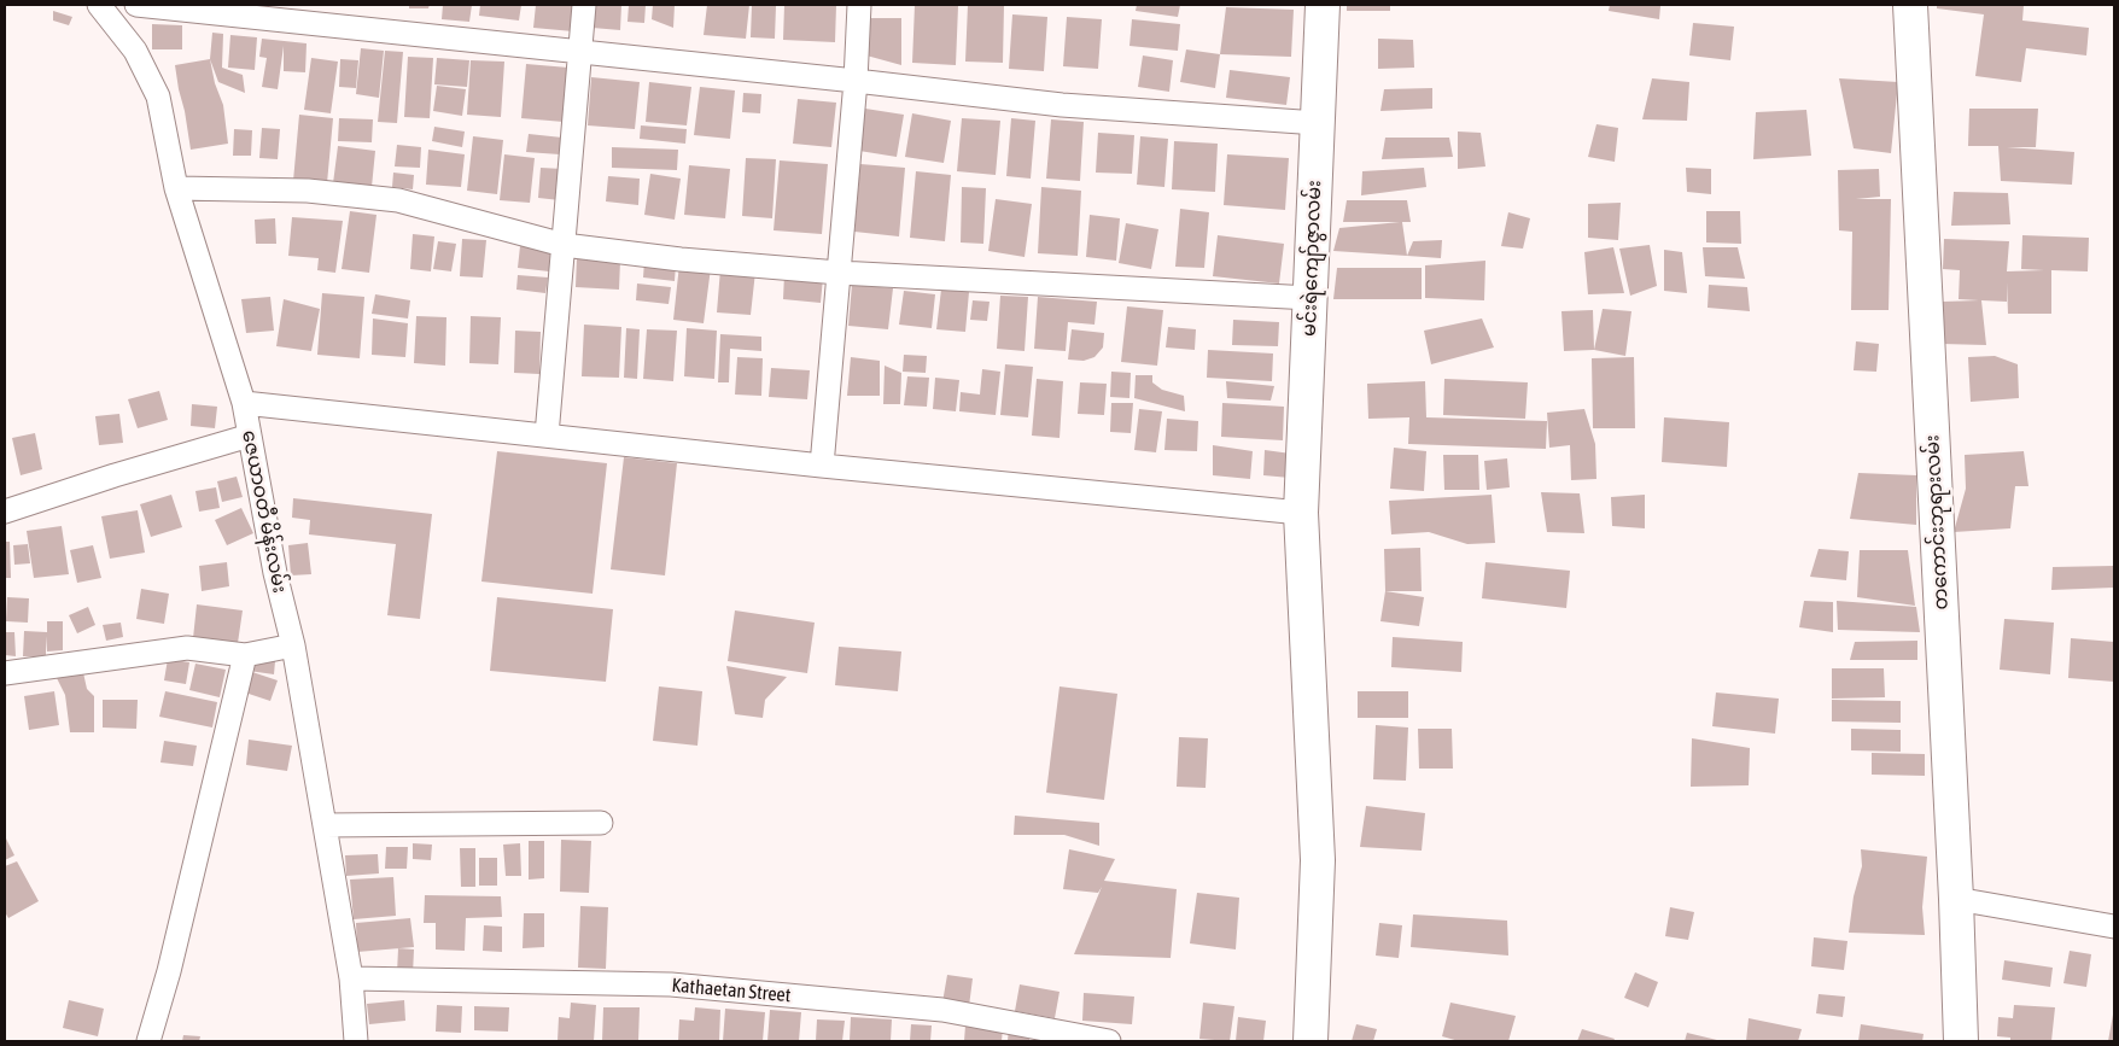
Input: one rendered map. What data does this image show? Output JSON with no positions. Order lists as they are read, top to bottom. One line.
{"streets":{"street":["မင်းရဲကျော်ဇွာလမ်း","ဇေယာဝတီ မိန်းလမ်း","တကောင်းဘုရားလမ်း","Kathaetan Street"]},"crossings":[["ဇေယာဝတီ မိန်းလမ်း","Kathaetan Street"]]}
